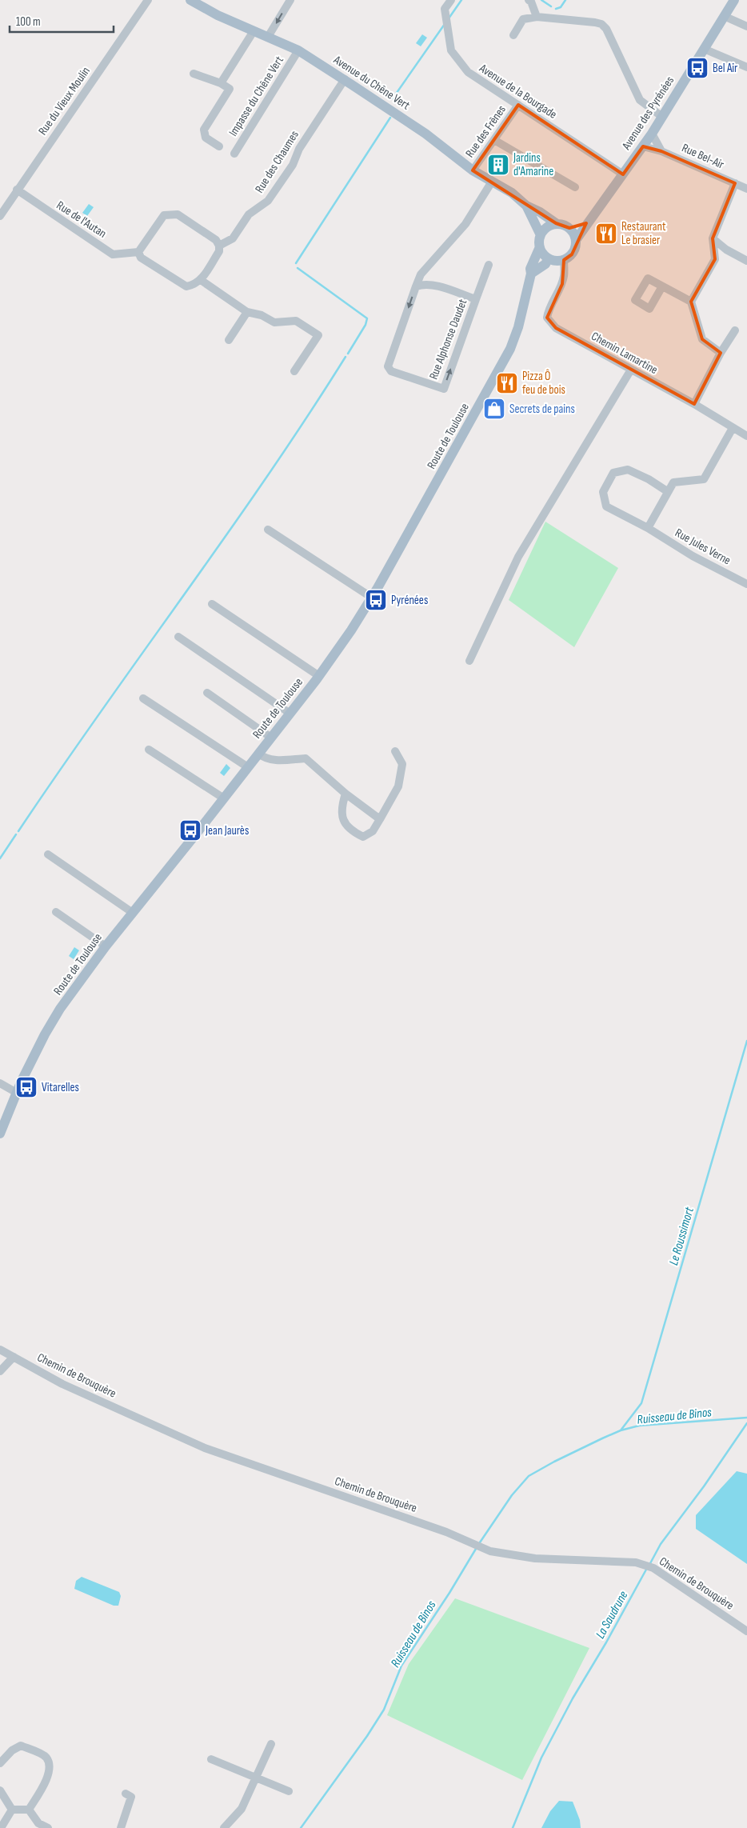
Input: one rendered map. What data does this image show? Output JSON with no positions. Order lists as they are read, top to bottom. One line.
{"streets":{"main road":["Avenue du Chêne Vert","Avenue des Pyrénées","Route de Toulouse"],"street":["Avenue de la Bourgade","Impasse du Chêne Vert","Rue du Vieux Moulin","Rue des Frênes","Rue Bel-Air","Rue des Chaumes","Rue de l'Autan","Rue Alphonse Daudet","Chemin Lamartine","Rue Jules Verne","Chemin de Brouquère"]},"crossings":[["Avenue du Chêne Vert","Impasse du Chêne Vert"],["Avenue du Chêne Vert","Avenue des Pyrénées"],["Avenue du Chêne Vert","Rue des Frênes"],["Avenue du Chêne Vert","Rue des Chaumes"],["Avenue du Chêne Vert","Rue Alphonse Daudet"],["Avenue du Chêne Vert","Chemin Lamartine"],["Avenue du Chêne Vert","Route de Toulouse"],["Avenue de la Bourgade","Avenue des Pyrénées"],["Avenue de la Bourgade","Rue des Frênes"],["Rue du Vieux Moulin","Rue de l'Autan"],["Avenue des Pyrénées","Rue Bel-Air"],["Avenue des Pyrénées","Chemin Lamartine"],["Avenue des Pyrénées","Route de Toulouse"],["Rue des Chaumes","Rue de l'Autan"],["Chemin Lamartine","Route de Toulouse"]],"water":["Le Roussimort","Ruisseau de Binos","La Saudrune"],"places":{"bus stop":["Bel Air","Pyrénées","Jean Jaurès","Vitarelles"],"building":["Jardins d'Amarine"],"restaurant":["Restaurant Le brasier","Pizza Ô feu de bois"],"shop":["Secrets de pains"]},"scale_bar":"100 m"}
